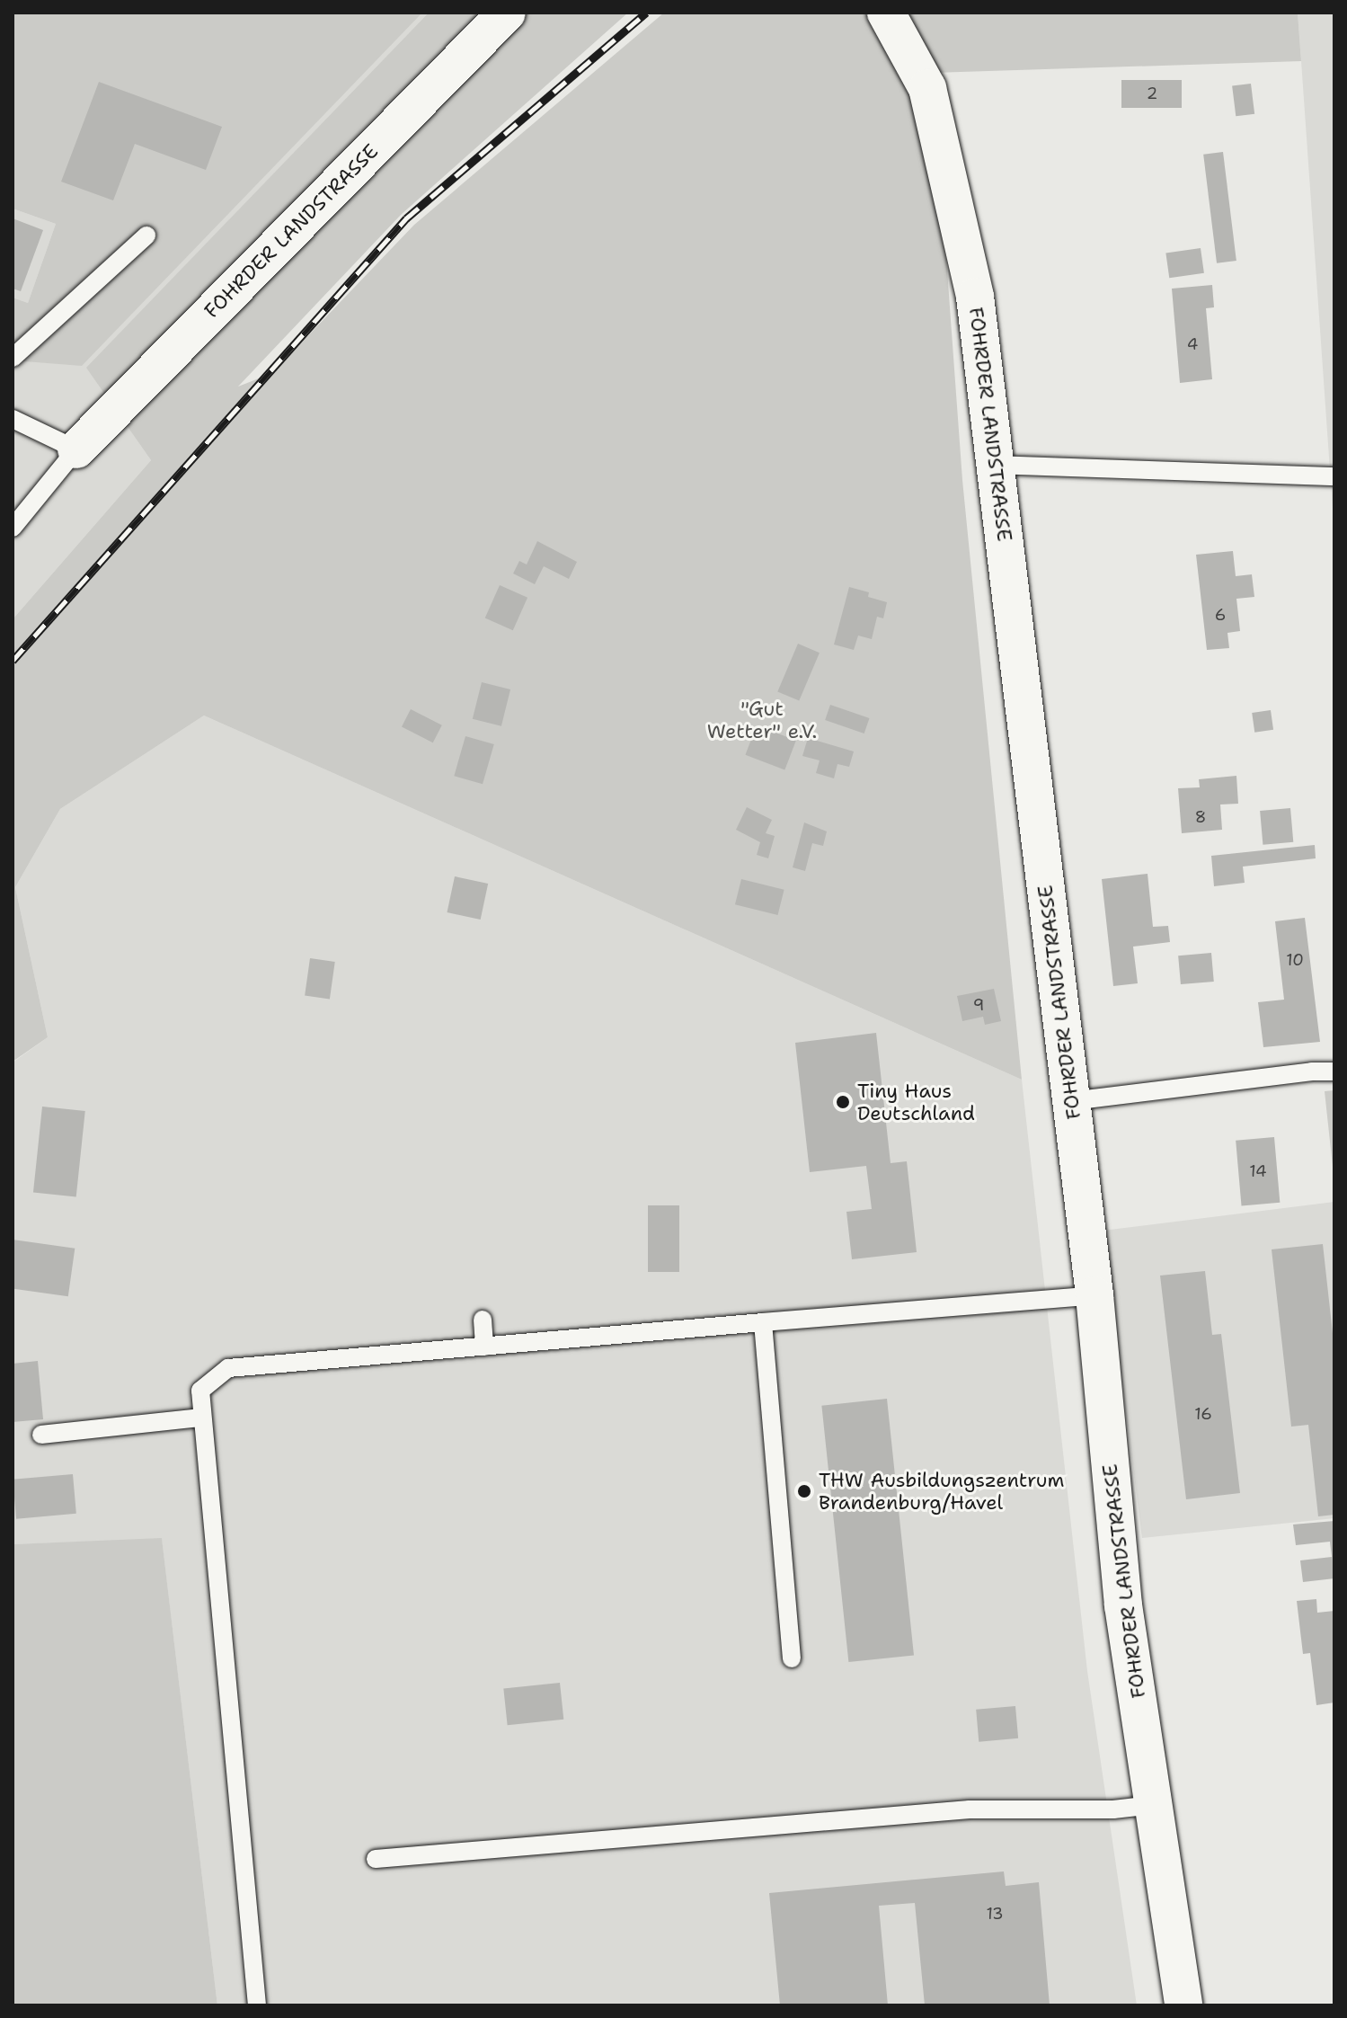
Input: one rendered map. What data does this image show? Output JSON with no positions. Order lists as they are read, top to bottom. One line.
{"streets":{"street":["FOHRDER LANDSTRASSE"]},"parks":["\"Gut Wetter\" e.V."],"places":["Tiny Haus Deutschland","THW Ausbildungszentrum Brandenburg/Havel"],"house_numbers":["2","4","6","8","10","9","14","16","13"]}
